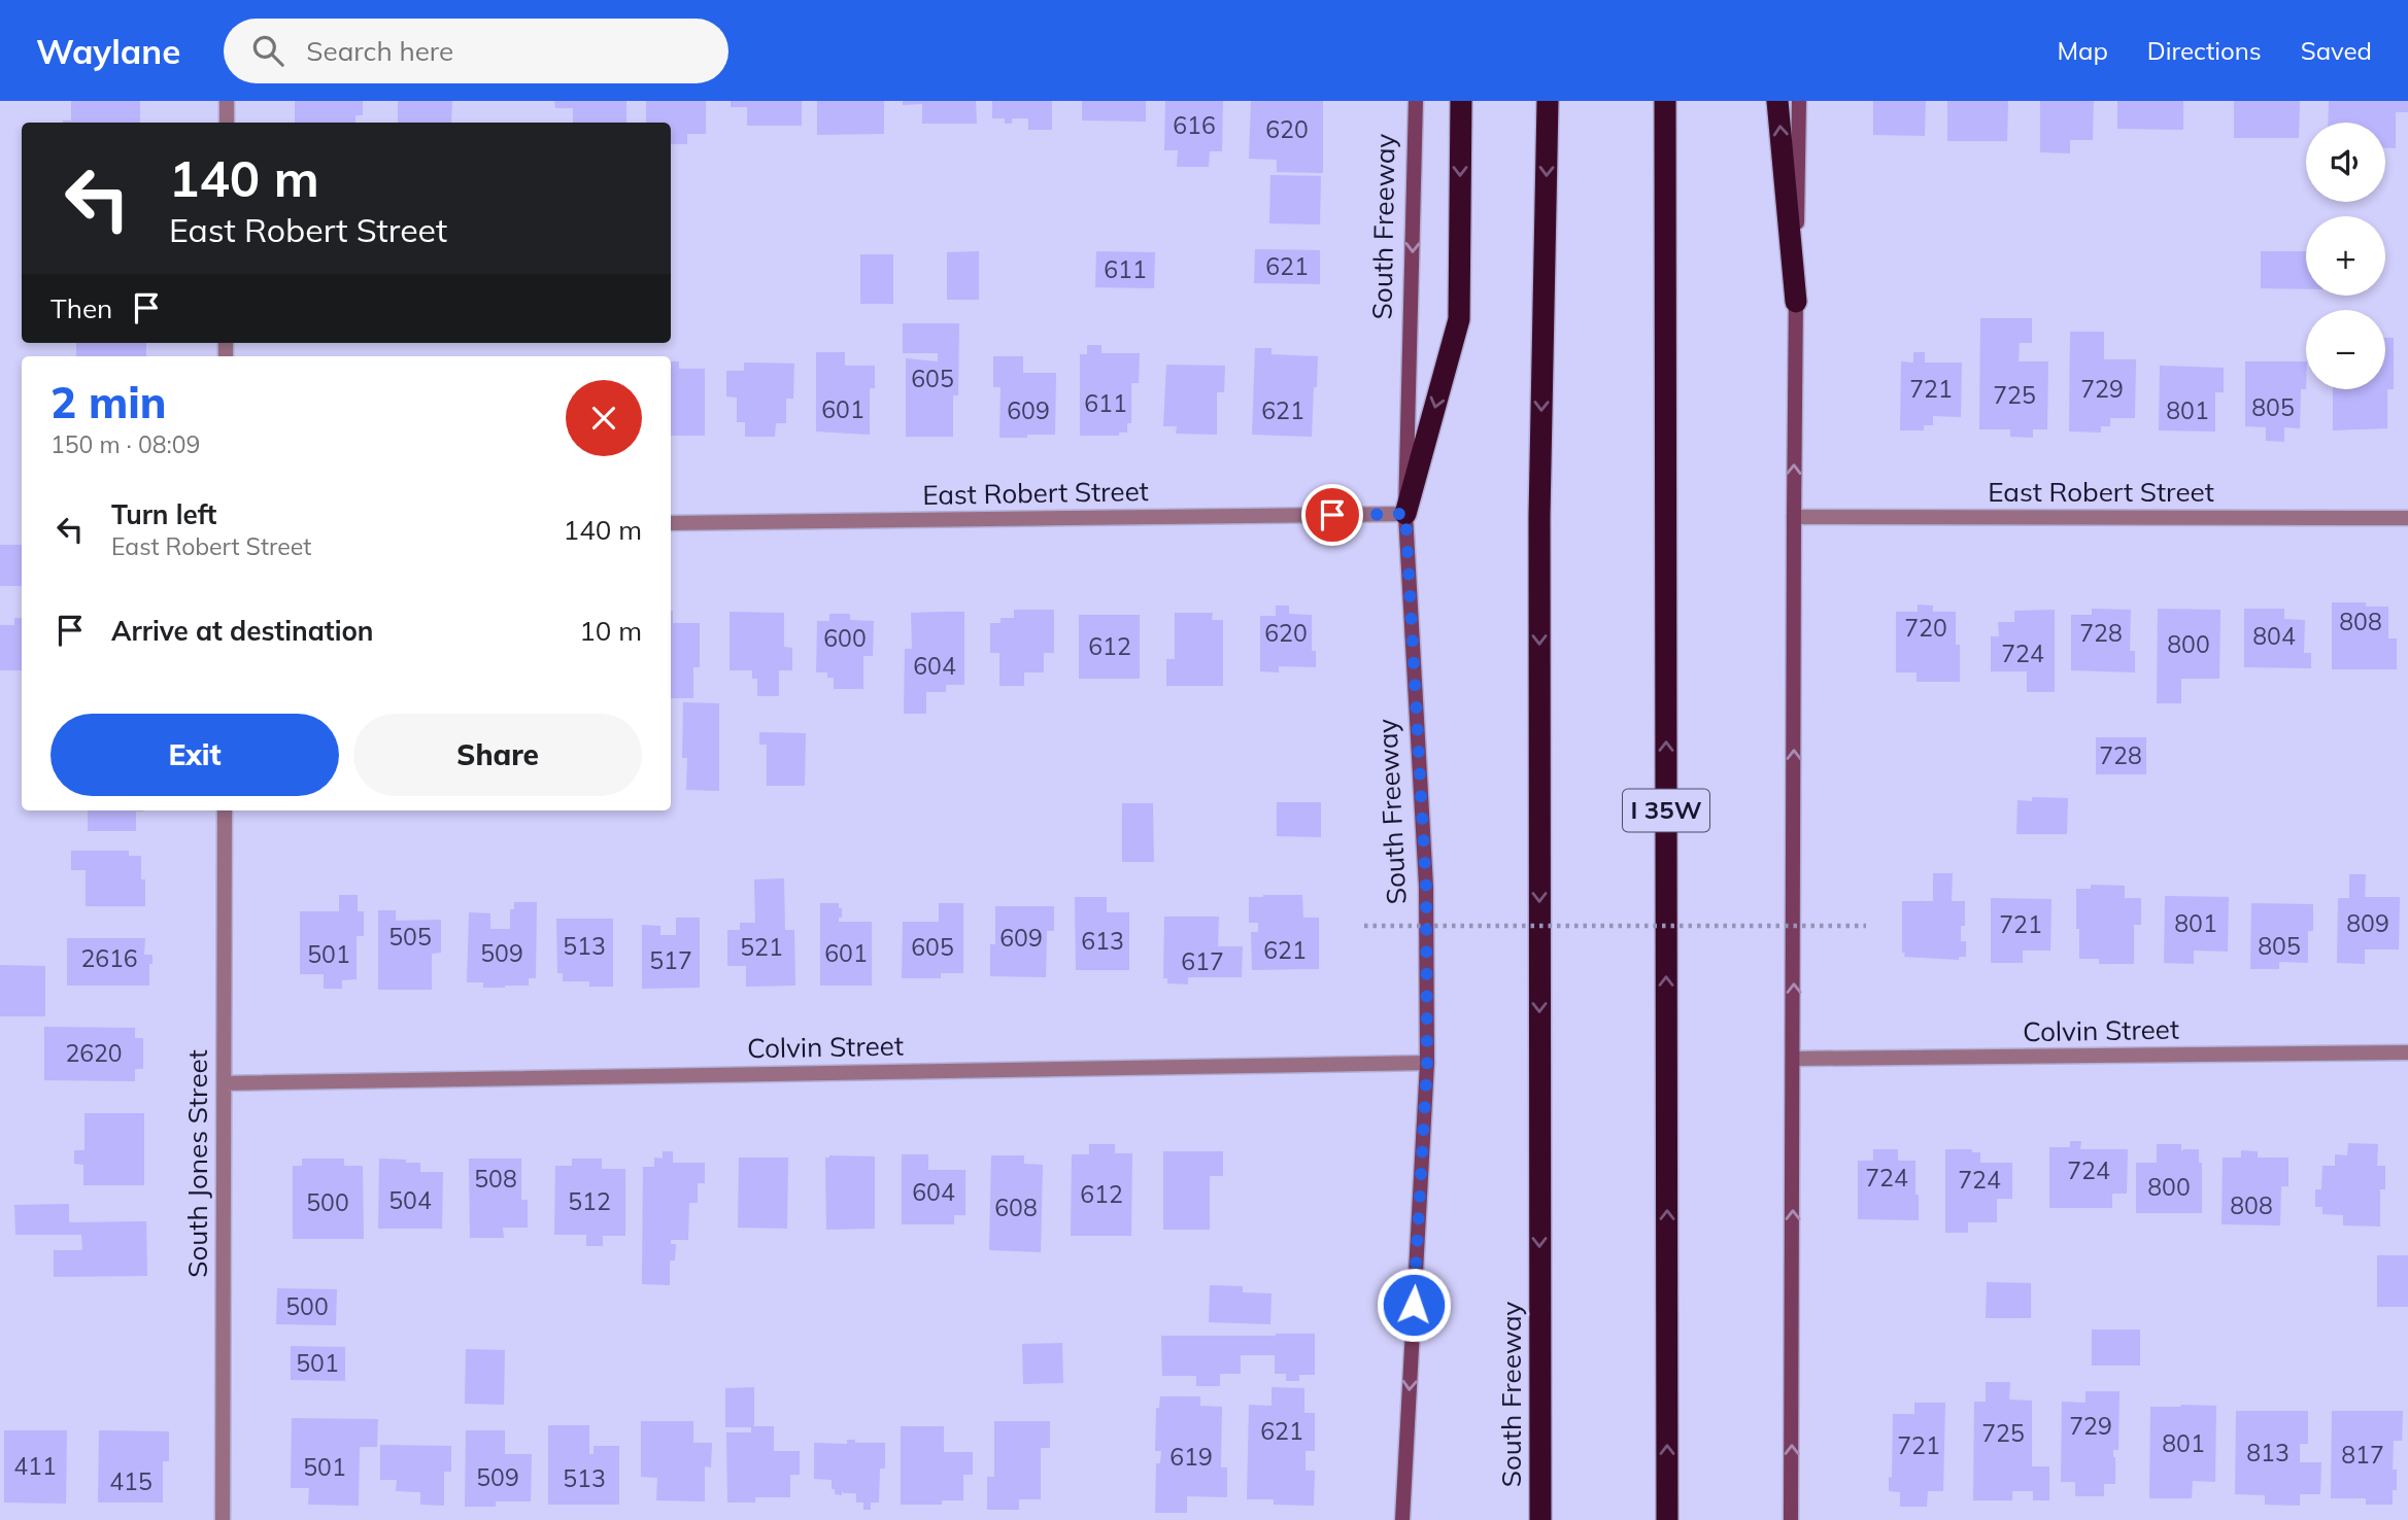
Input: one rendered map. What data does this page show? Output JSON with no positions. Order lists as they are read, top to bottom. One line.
{"streets":{"highway":["South Freeway","I 35W"],"street":["East Robert Street","Colvin Street","South Jones Street"]},"crossings":[["South Freeway","East Robert Street"],["South Freeway","Colvin Street"],["Colvin Street","South Jones Street"]],"one_way":["South Freeway"],"house_numbers":["616","620","621","611","605","721","729","725","611","805","601","609","621","801","808","720","620","728","804","600","800","612","724","604","728","801","809","721","505","609","613","513","805","521","605","621","509","601","501","2616","517","617","2620","724","724","508","724","800","604","612","504","512","500","808","608","500","501","729","621","725","801","721","813","817","619","411","501","509","513","415"],"page":{"header":"Waylane","search":"Search here","nav":["Map","Directions","Saved"],"map_buttons":["+","−"],"turn":["140 m","East Robert Street"],"then":"Then","heading":["2 min","150 m · 08:09"],"list":[{"name":"Turn left","note":"East Robert Street","value":"140 m"},{"name":"Arrive at destination","value":"10 m"}],"buttons":["Exit","Share"]}}
